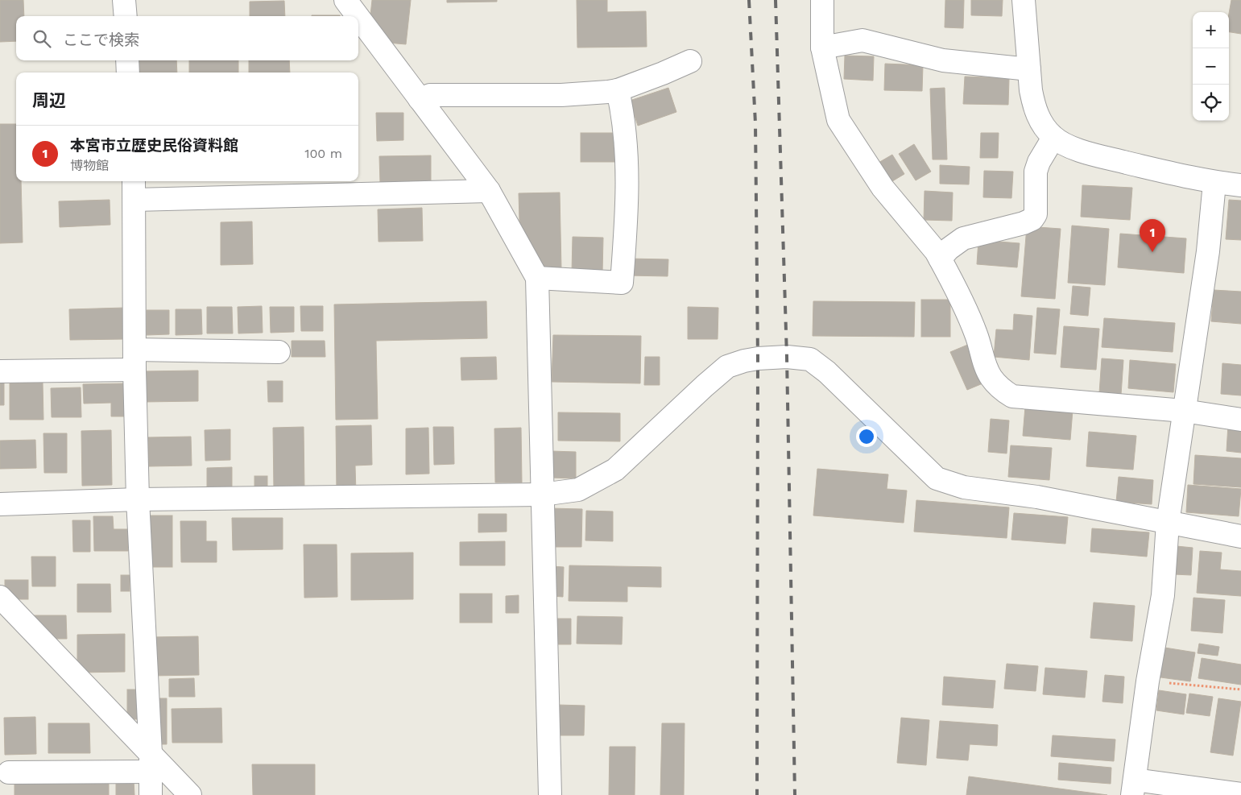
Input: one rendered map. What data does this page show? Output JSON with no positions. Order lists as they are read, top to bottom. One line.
{"page":{"map_buttons":["+","−"],"search":"ここで検索","heading":"周辺","list":[{"mark":"1","name":"本宮市立歴史民俗資料館","note":"博物館","value":"100 m"}],"pins":"1"}}
